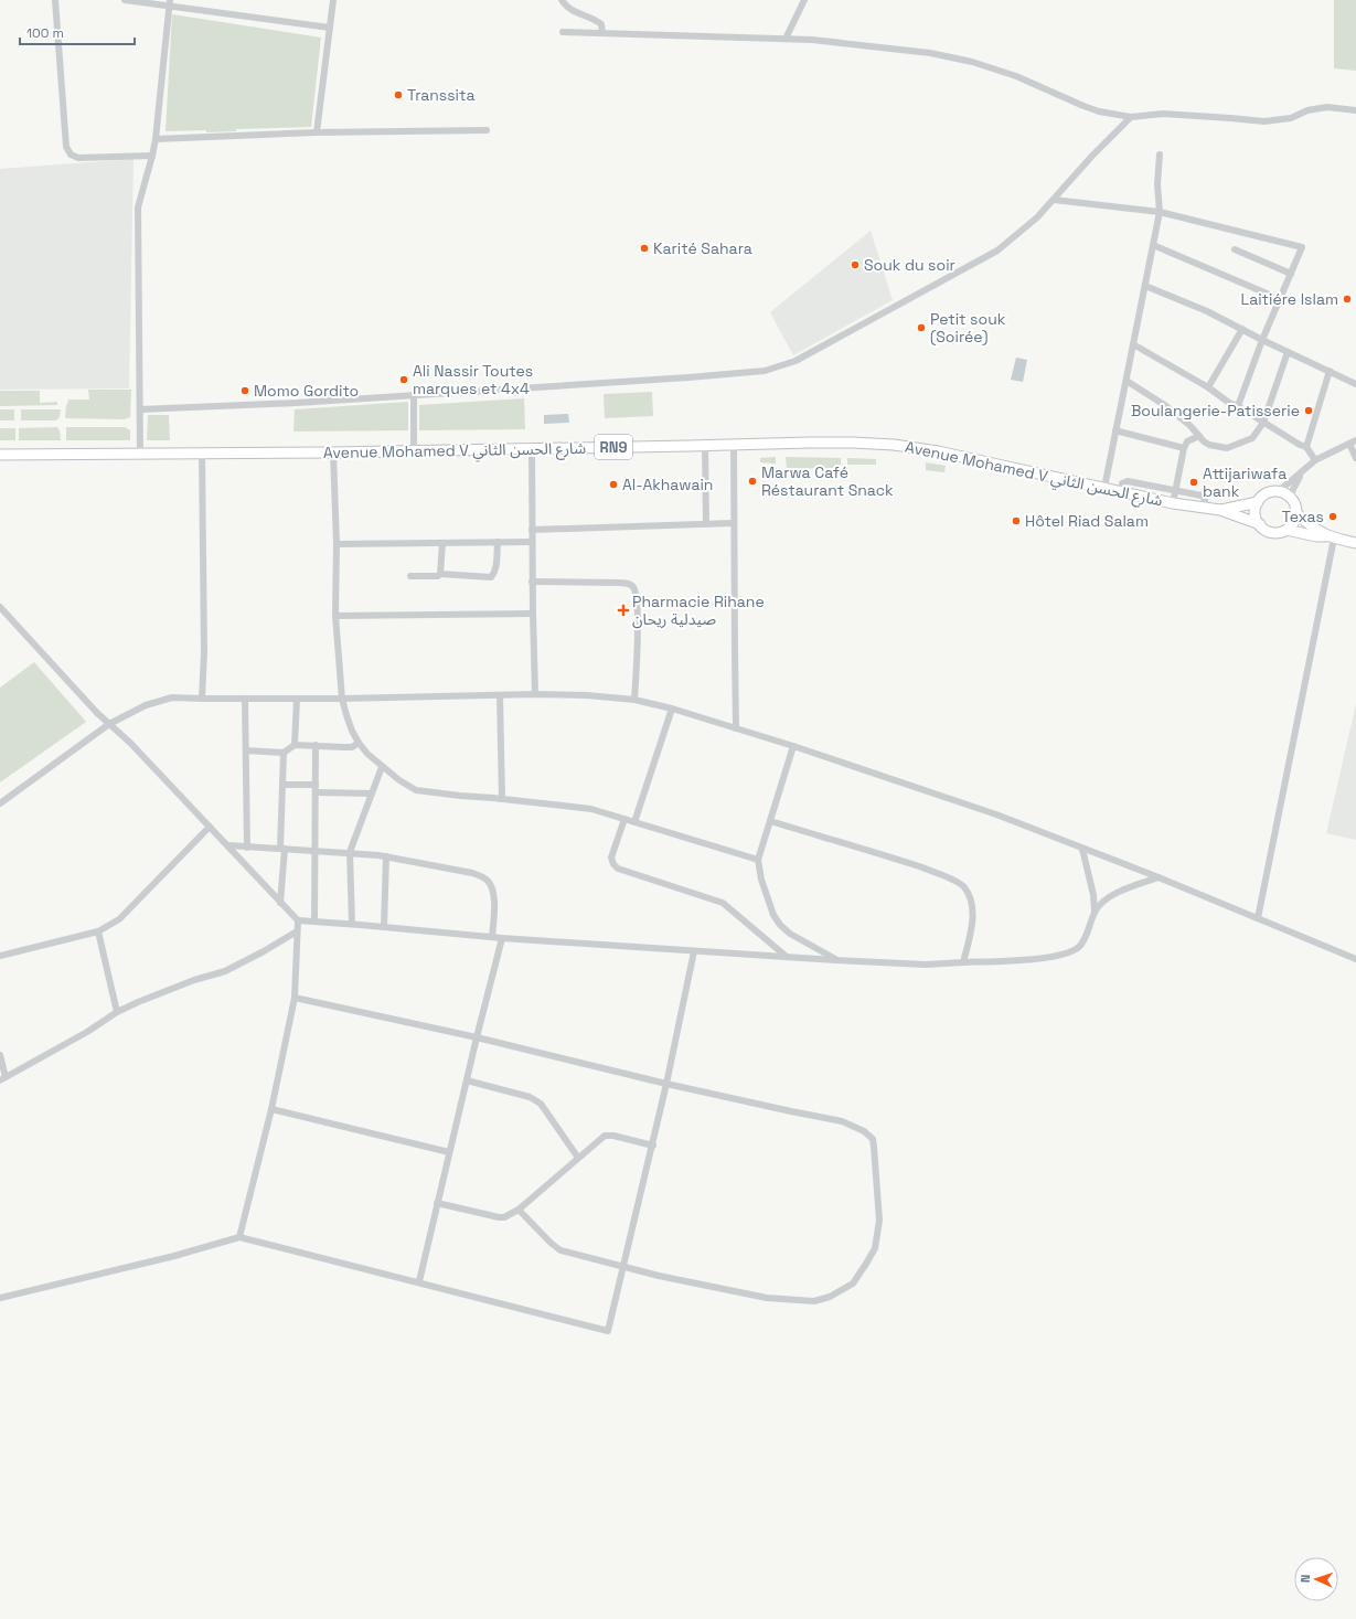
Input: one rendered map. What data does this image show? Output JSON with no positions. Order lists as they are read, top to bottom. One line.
{"streets":{"main road":["RN9","Avenue Mohamed V شارع الحسن الثاني"]},"places":{"other":["Transsita","Karité Sahara","Souk du soir","Laitiére Islam","Petit souk (Soirée)","Ali Nassir Toutes marques et 4x4","Momo Gordito","Boulangerie-Patisserie","Marwa Café Réstaurant Snack","Attijariwafa bank","Al-Akhawain","Texas","Hôtel Riad Salam"],"health":["Pharmacie Rihane صيدلية ريحان"]},"scale_bar":"100 m","north":"left"}
